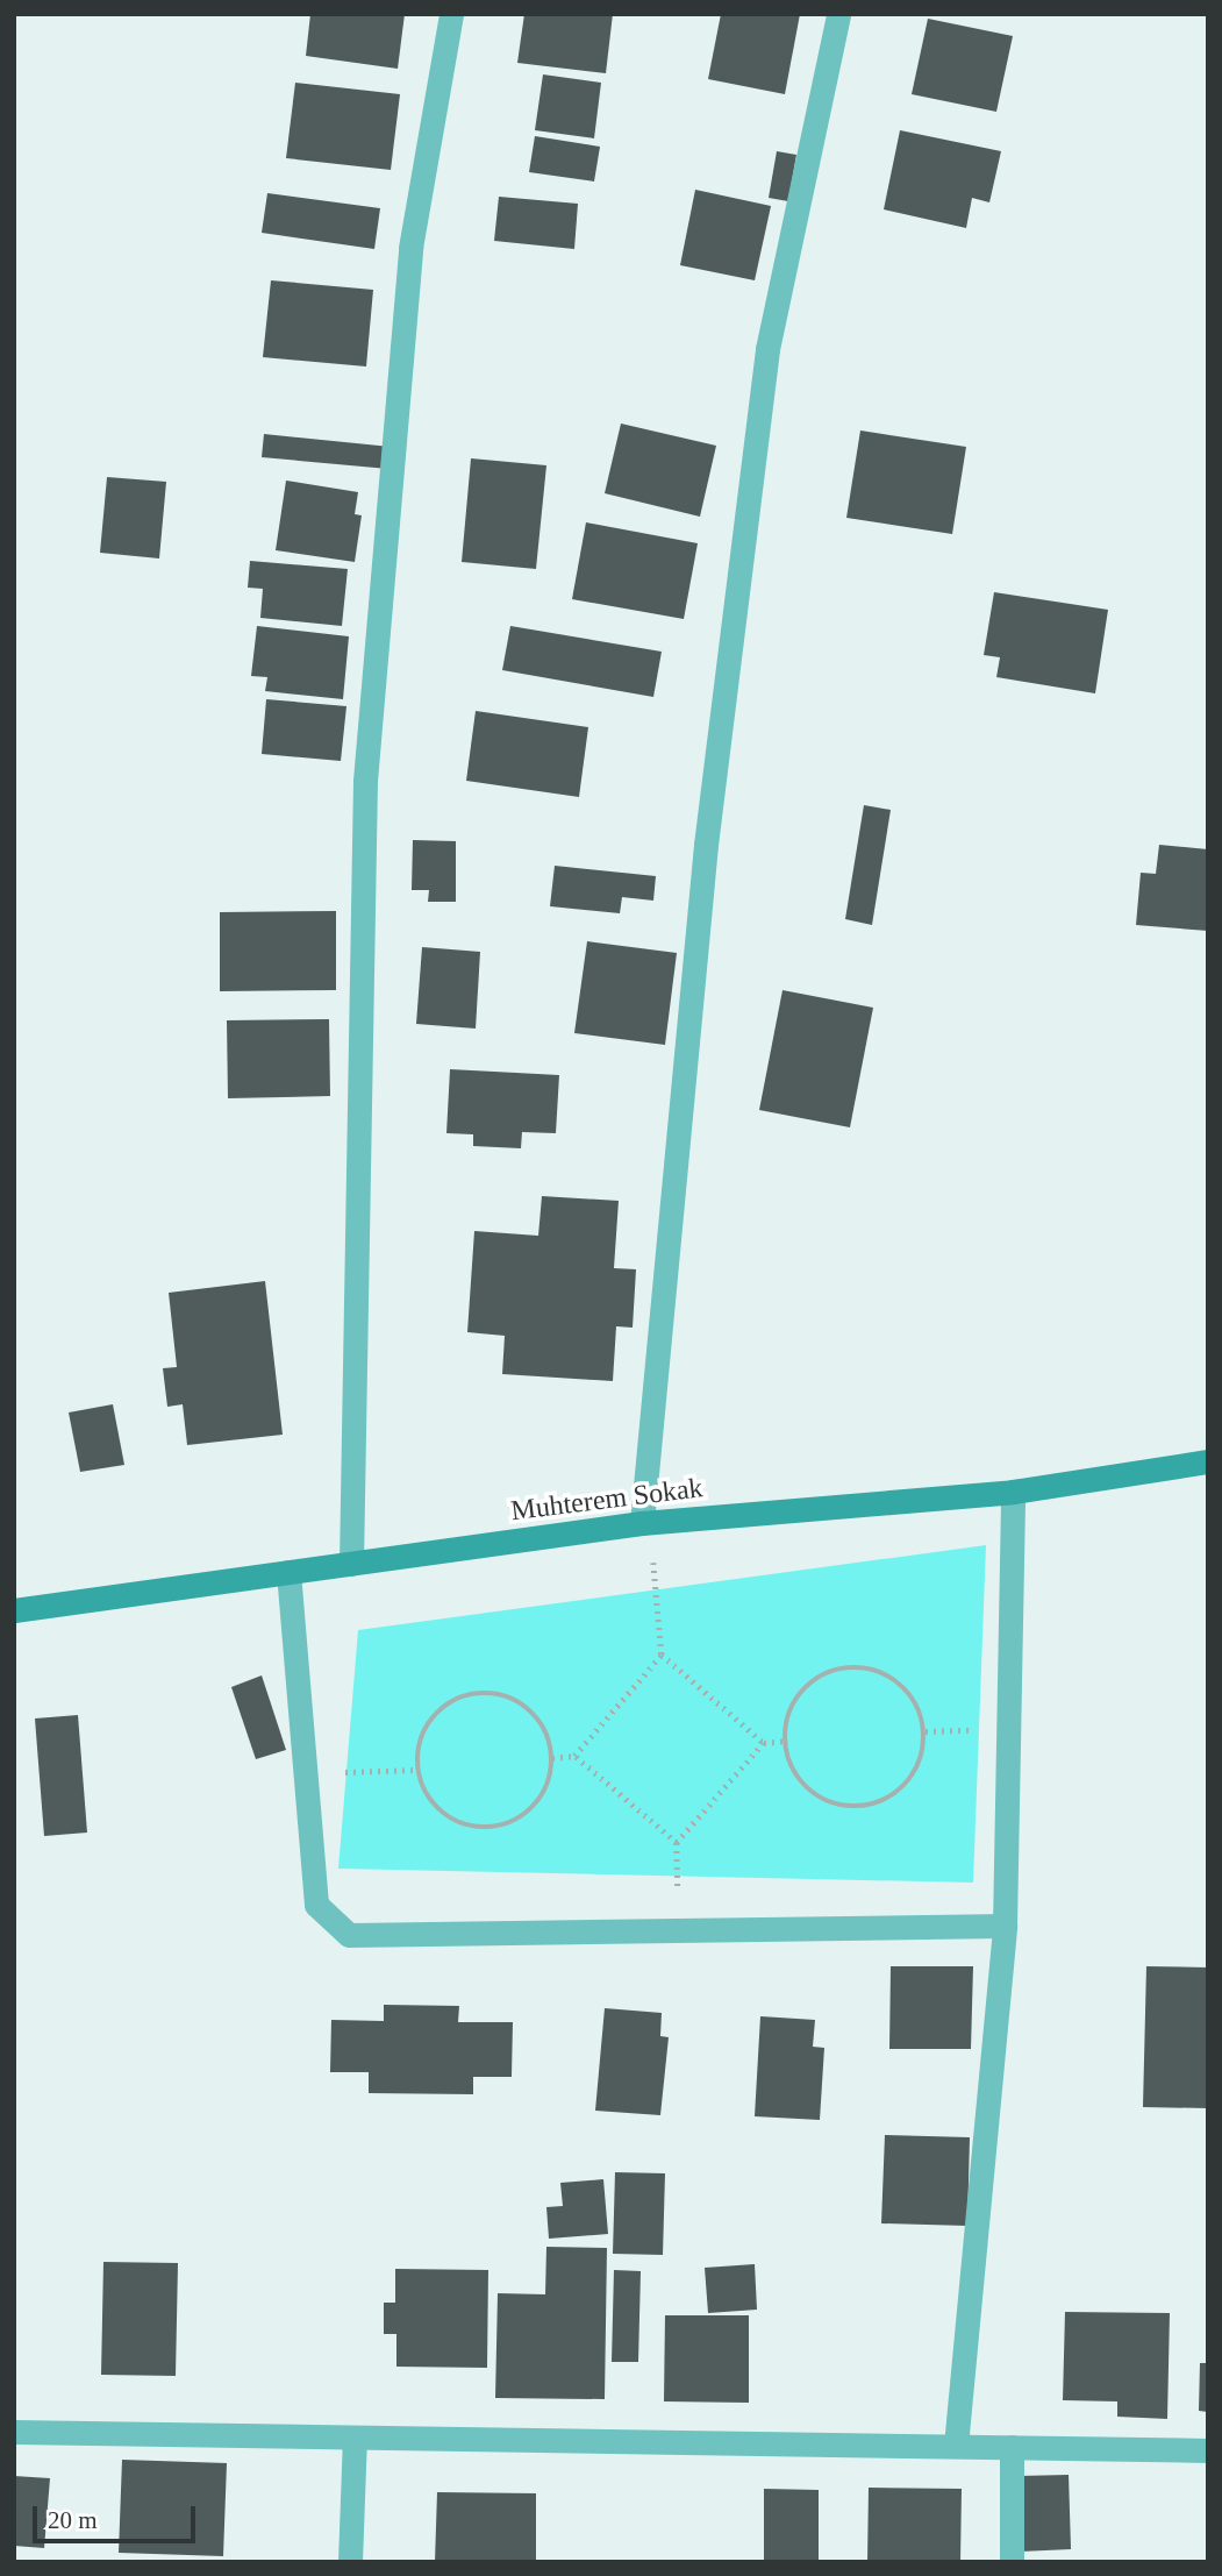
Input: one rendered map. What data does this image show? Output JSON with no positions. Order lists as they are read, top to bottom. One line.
{"streets":{"street":["Muhterem Sokak"]},"scale_bar":"20 m"}
